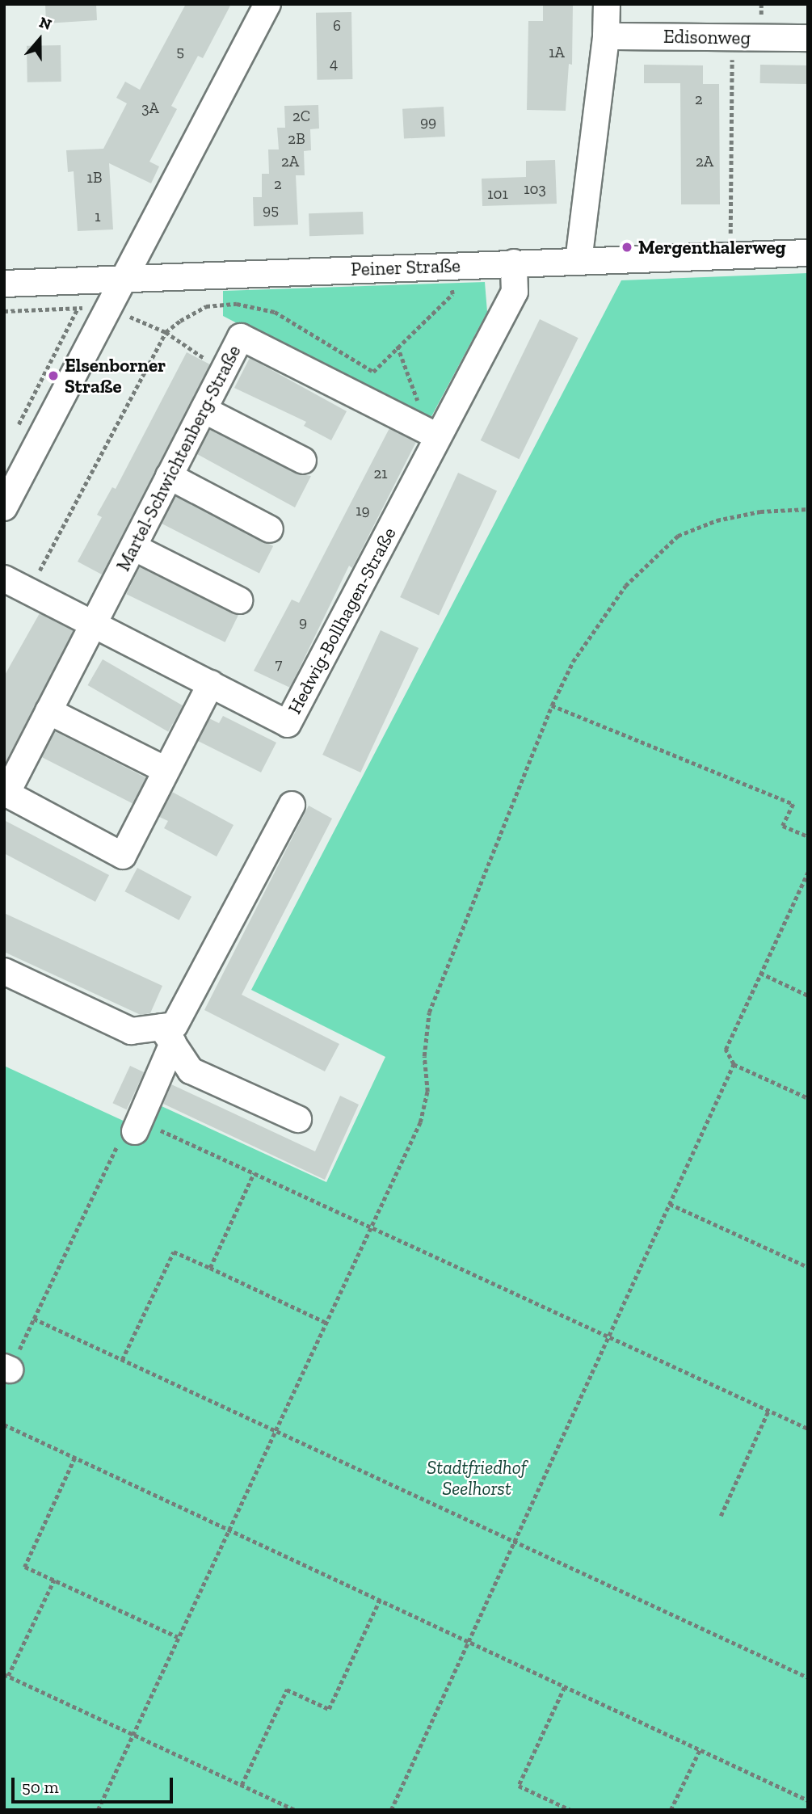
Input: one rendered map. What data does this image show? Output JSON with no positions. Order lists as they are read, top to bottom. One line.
{"streets":{"street":["Edisonweg","Peiner Straße","Martel-Schwichtenberg-Straße","Hedwig-Bollhagen-Straße"]},"crossings":[["Peiner Straße","Hedwig-Bollhagen-Straße"],["Martel-Schwichtenberg-Straße","Hedwig-Bollhagen-Straße"]],"parks":["Stadtfriedhof Seelhorst"],"places":["Mergenthalerweg","Elsenborner Straße"],"house_numbers":["6","5","1A","4","2","3A","2C","99","2B","2A","2A","1B","2","103","101","95","1","21","19","9","7"],"scale_bar":"50 m","north":"top"}
